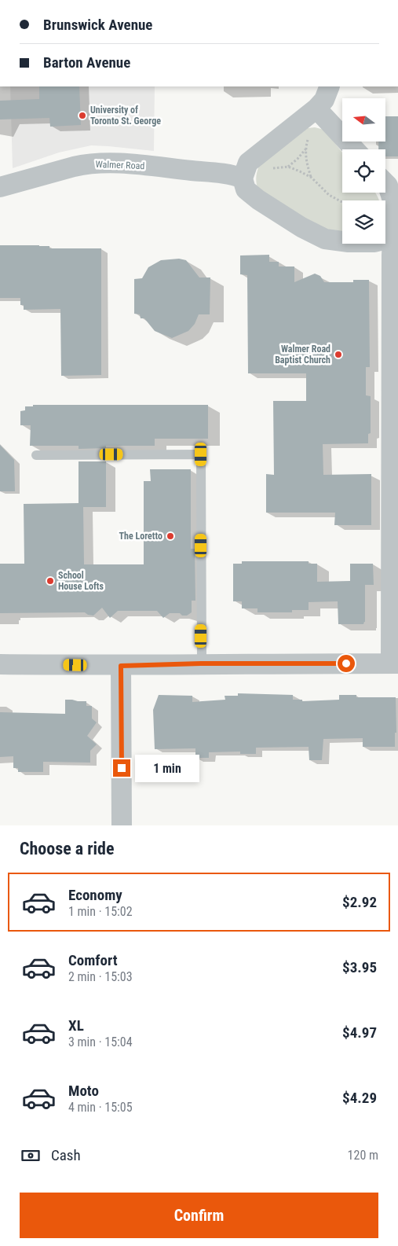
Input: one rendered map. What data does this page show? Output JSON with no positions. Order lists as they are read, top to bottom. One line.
{"streets":{"street":["Walmer Road"]},"places":["University of Toronto St. George","Walmer Road Baptist Church","The Loretto","School House Lofts"],"north":"left","page":{"banner":["Brunswick Avenue","Barton Avenue"],"bubble":"1 min","heading":"Choose a ride","list":[{"name":"Economy","note":"1 min · 15:02","value":"$2.92"},{"name":"Comfort","note":"2 min · 15:03","value":"$3.95"},{"name":"XL","note":"3 min · 15:04","value":"$4.97"},{"name":"Moto","note":"4 min · 15:05","value":"$4.29"}],"pay":["Cash","120 m"],"buttons":"Confirm"}}
